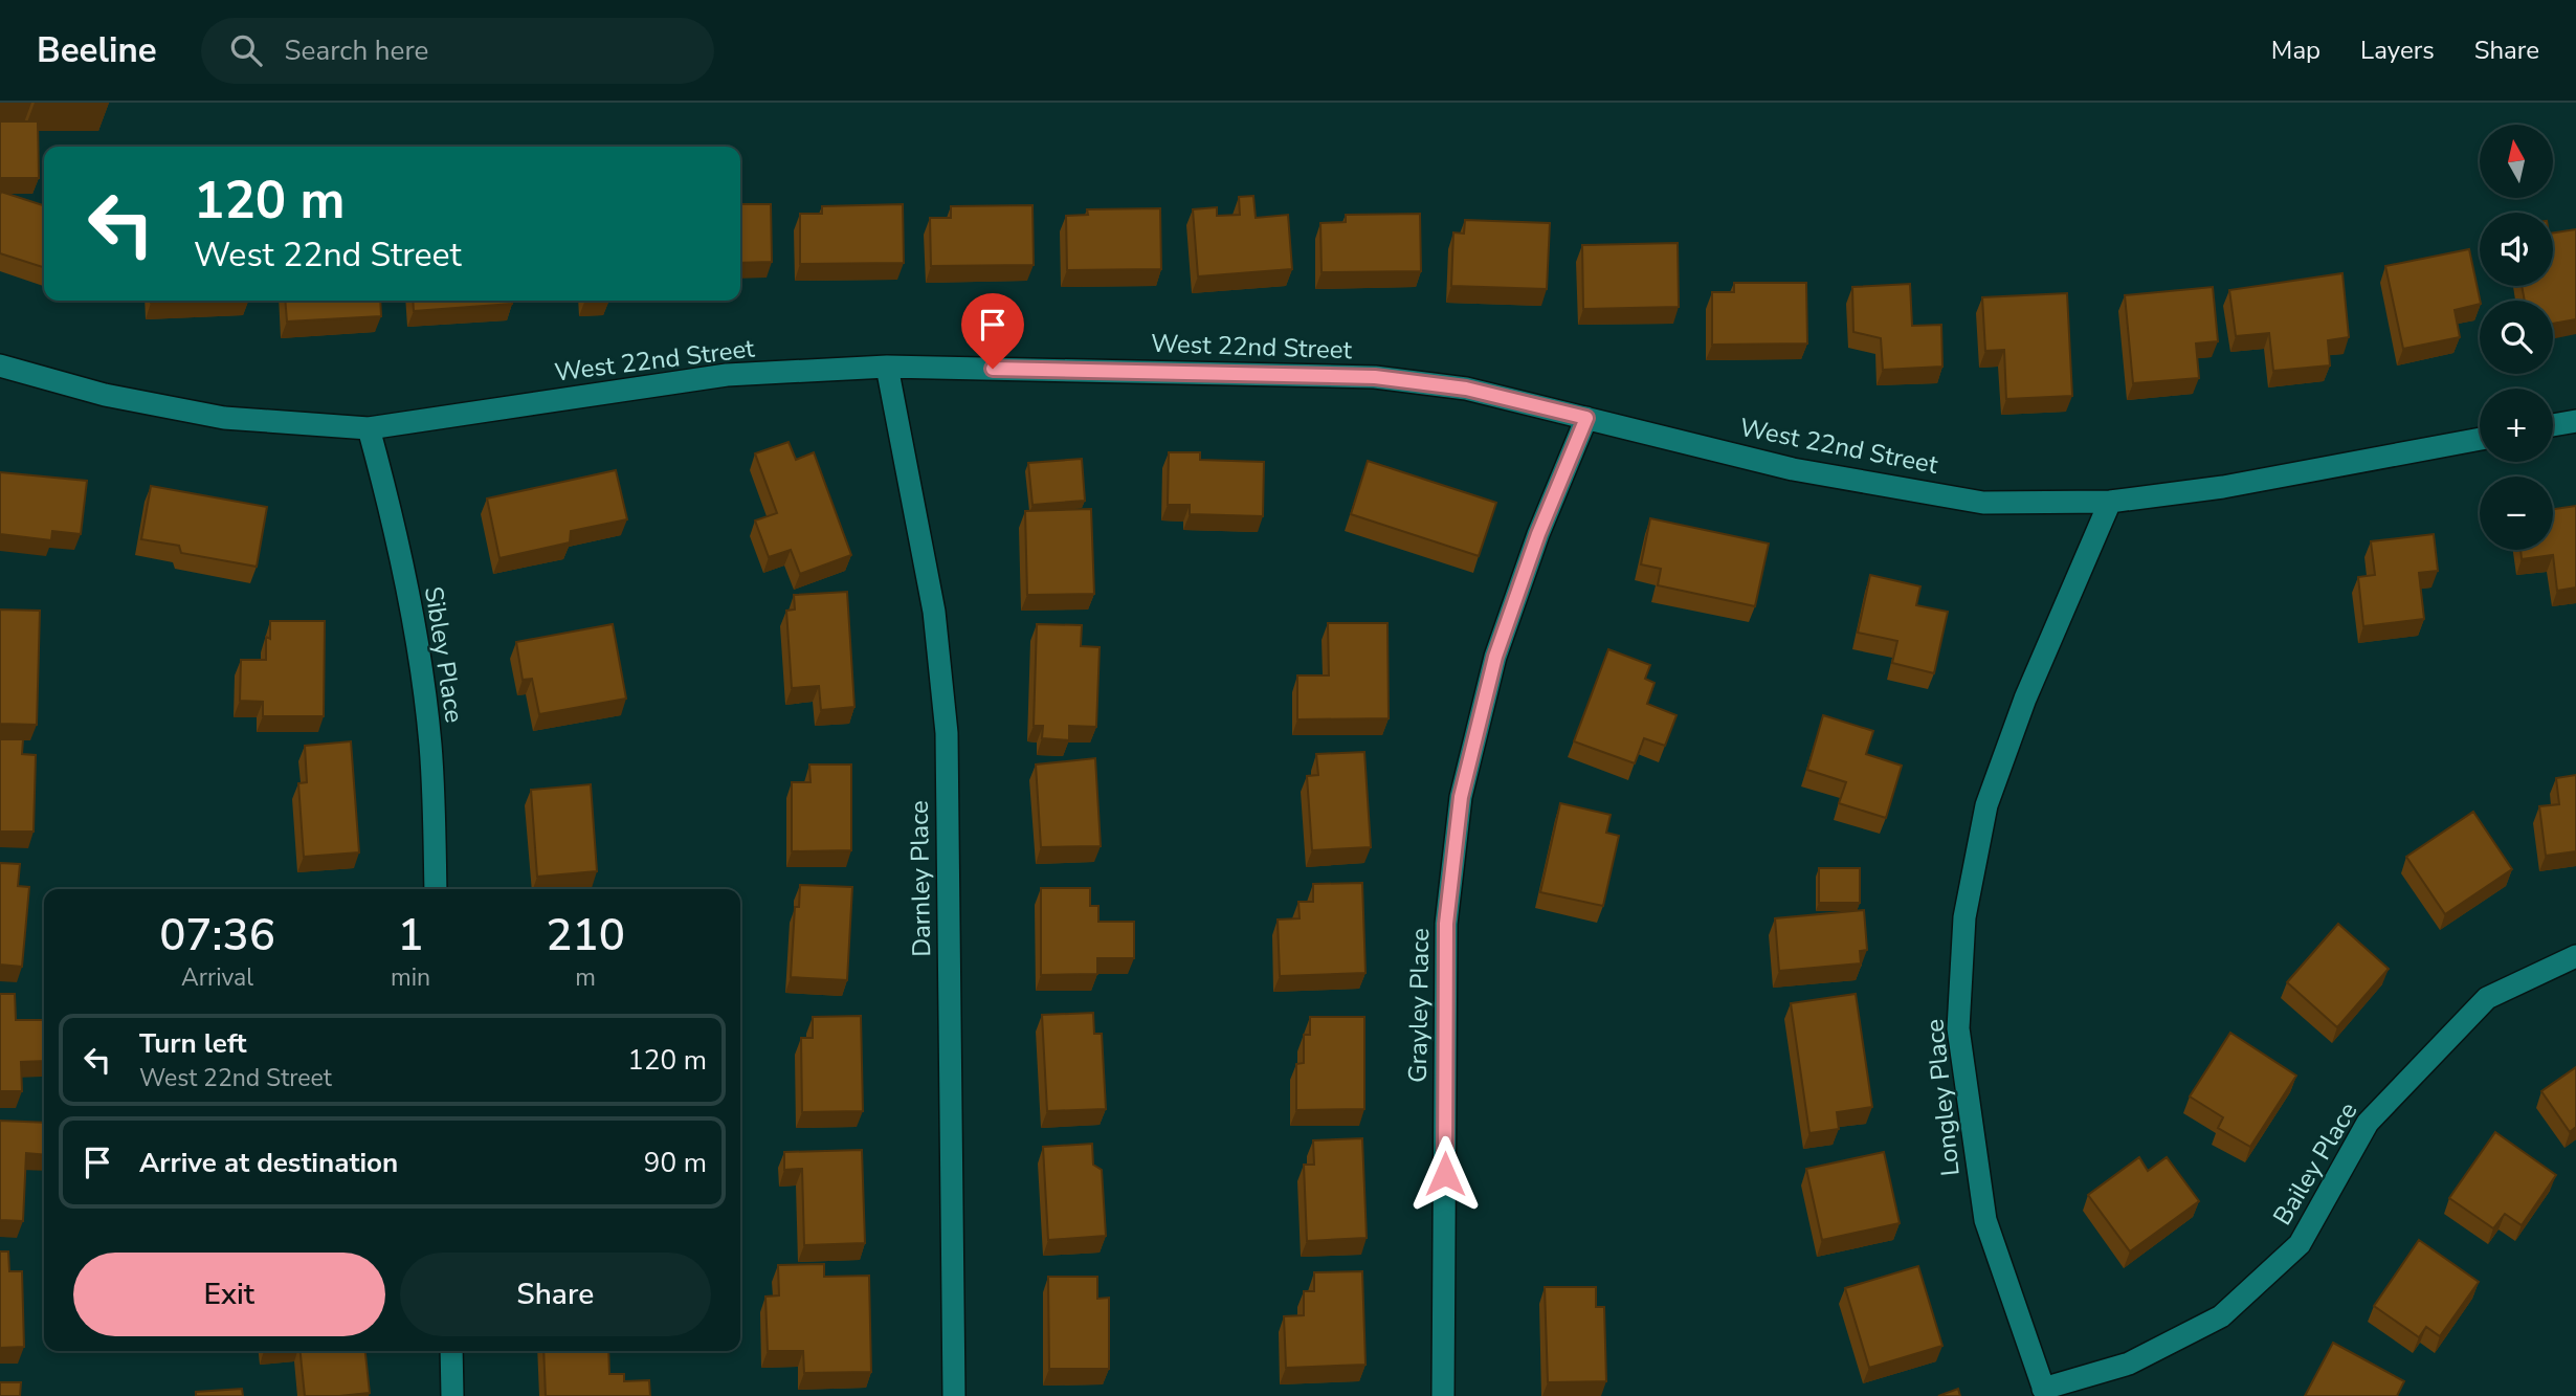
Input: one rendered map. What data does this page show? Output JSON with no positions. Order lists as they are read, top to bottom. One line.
{"streets":{"street":["West 22nd Street","Sibley Place","Darnley Place","Grayley Place","Longley Place","Bailey Place"]},"crossings":[["West 22nd Street","Sibley Place"],["West 22nd Street","Darnley Place"],["West 22nd Street","Grayley Place"],["West 22nd Street","Longley Place"],["Longley Place","Bailey Place"]],"north":"top","page":{"header":"Beeline","search":"Search here","nav":["Map","Layers","Share"],"map_buttons":["+","−"],"turn":["120 m","West 22nd Street"],"eta":["07:36","Arrival","1","min","210","m"],"list":[{"name":"Turn left","note":"West 22nd Street","value":"120 m"},{"name":"Arrive at destination","value":"90 m"}],"buttons":["Exit","Share"]}}
